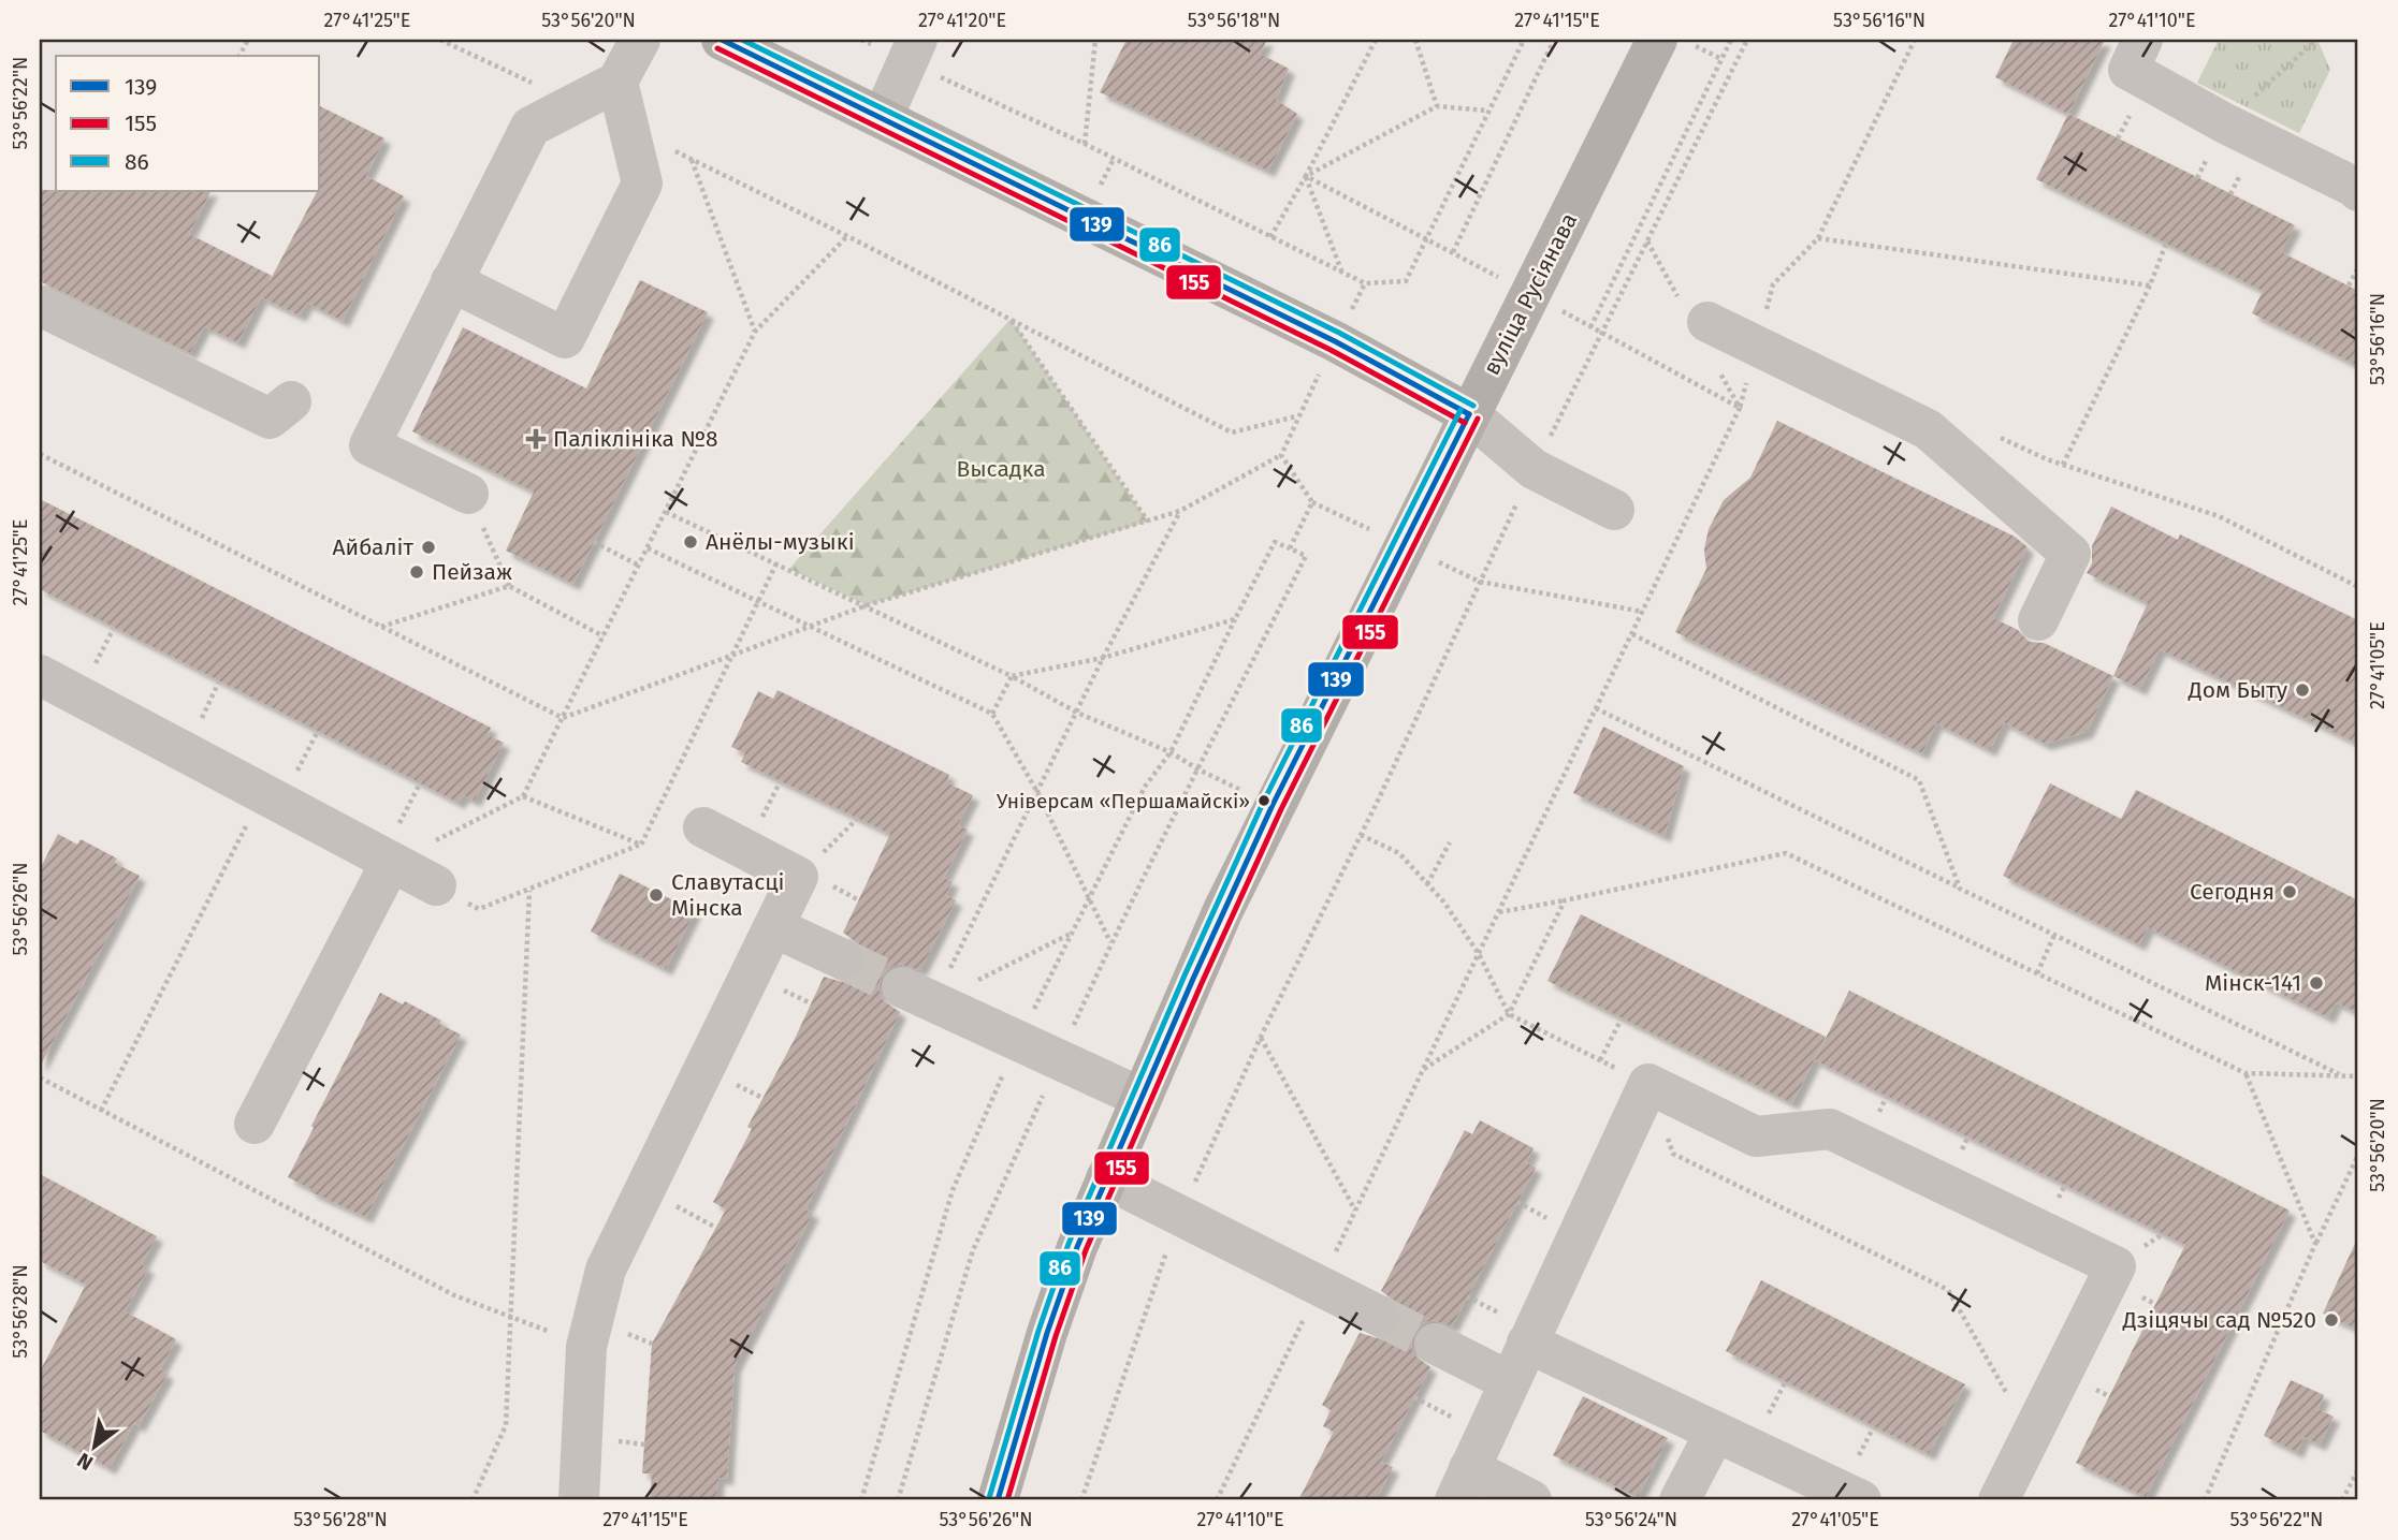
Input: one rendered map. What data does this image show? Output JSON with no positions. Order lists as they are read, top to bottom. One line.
{"streets":{"main road":["вуліца Русіянава"]},"parks":["Высадка"],"places":{"health":["Паліклініка №8"],"other":["Анёлы-музыкі","Айбаліт","Пейзаж","Дом Быту","Універсам «Першамайскі»","Сегодня","Славутасці Мінска","Мінск-141","Дзіцячы сад №520"]},"lines":["transit line 139","transit line 86","transit line 155"],"legend":["139","155","86"],"north":"bottom left","coordinates":["27°41'25\"E","53°56'20\"N","27°41'20\"E","53°56'18\"N","27°41'15\"E","53°56'16\"N","27°41'10\"E","53°56'22\"N","27°41'05\"E","53°56'26\"N","53°56'28\"N","53°56'24\"N"]}
